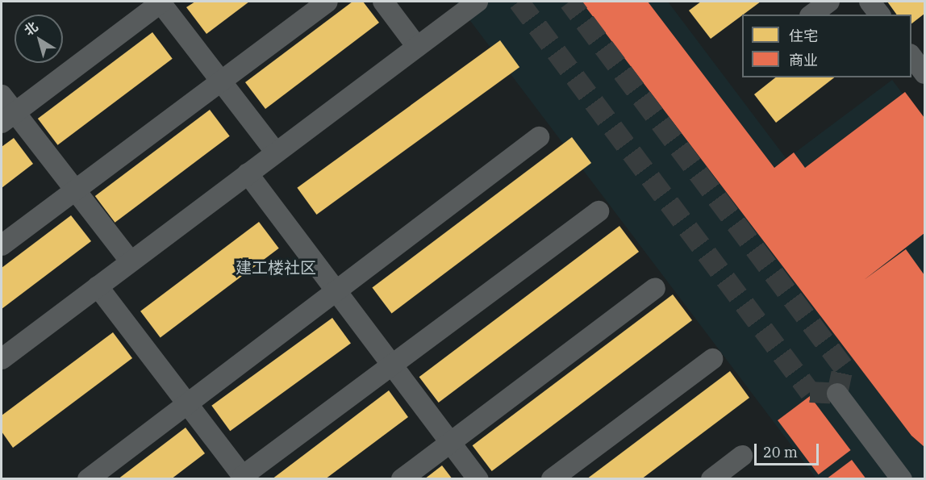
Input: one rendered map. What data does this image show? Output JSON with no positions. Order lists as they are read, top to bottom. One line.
{"districts":["建工楼社区"],"legend":["住宅","商业"],"scale_bar":"20 m","north":"top left"}
